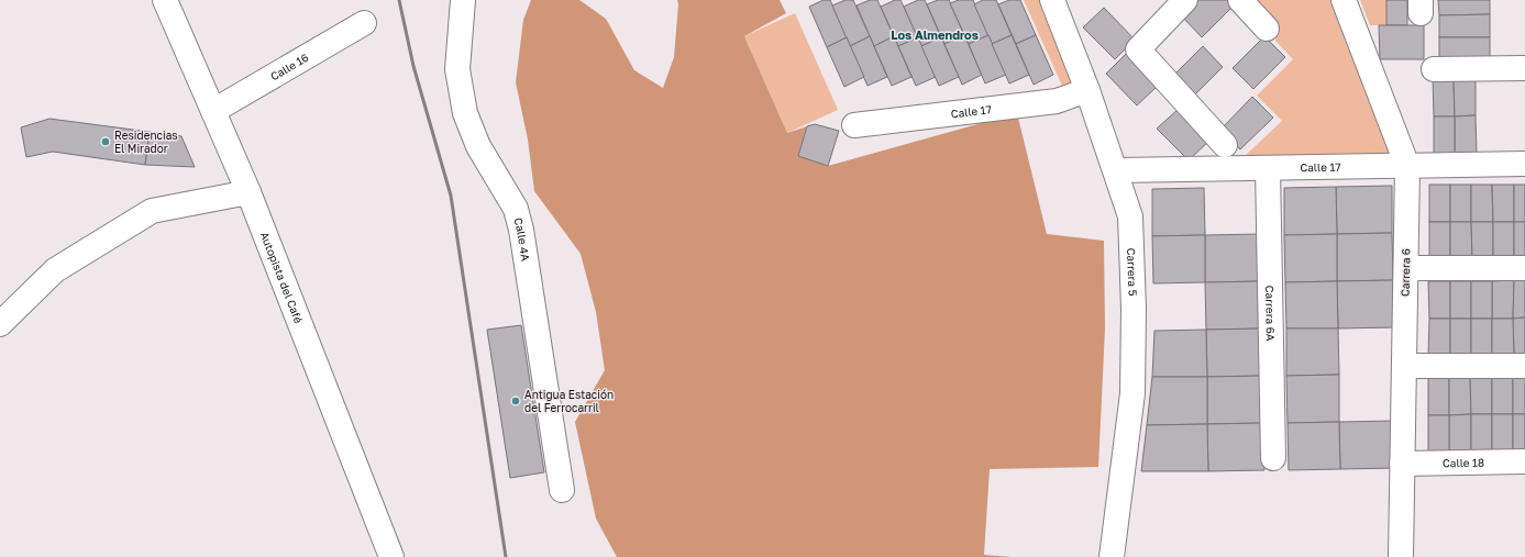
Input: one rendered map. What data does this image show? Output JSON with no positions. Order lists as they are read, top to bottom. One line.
{"streets":{"main road":["Calle 16","Calle 17","Calle 4A","Carrera 5","Carrera 6","Autopista del Café","Carrera 6A","Calle 18"]},"crossings":[["Calle 16","Autopista del Café"],["Calle 17","Carrera 5"],["Calle 17","Carrera 6"],["Calle 17","Carrera 6A"],["Carrera 6","Calle 18"]],"districts":["Los Almendros"],"places":["Residencias El Mirador","Antigua Estación del Ferrocarril"]}
